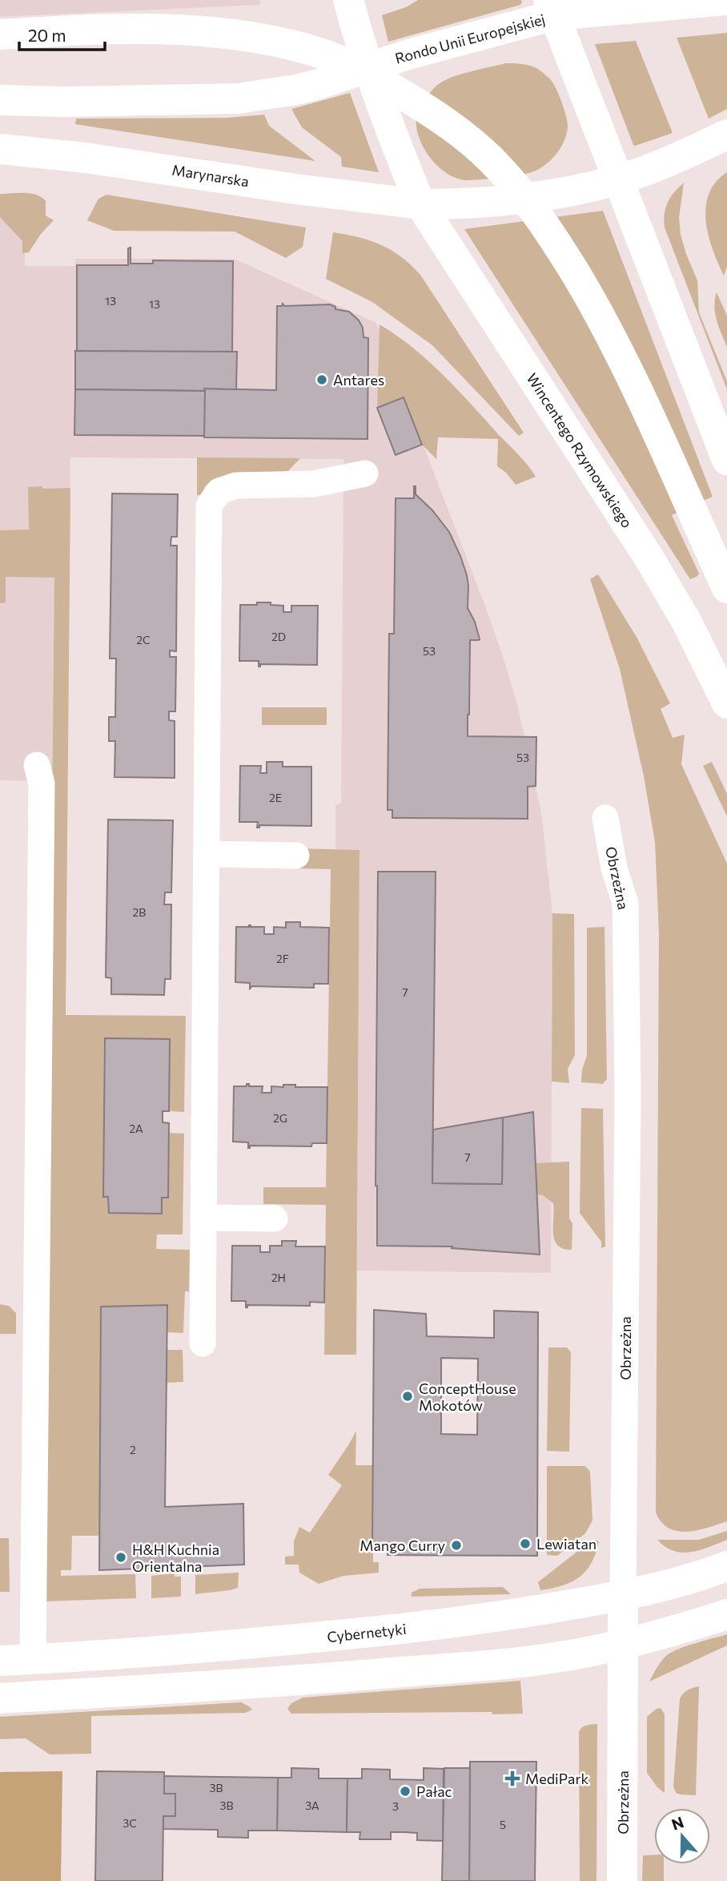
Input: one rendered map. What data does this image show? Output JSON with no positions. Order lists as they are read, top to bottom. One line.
{"streets":{"main road":["Rondo Unii Europejskiej","Marynarska","Wincentego Rzymowskiego","Obrzeżna","Cybernetyki"]},"crossings":[["Marynarska","Wincentego Rzymowskiego"],["Obrzeżna","Cybernetyki"]],"places":{"other":["Antares","ConceptHouse Mokotów","Lewiatan","Mango Curry","H&H Kuchnia Orientalna","Pałac"],"health":["MediPark"]},"house_numbers":["13","13","2D","2C","53","53","2E","2B","2F","7","2G","2A","7","2H","2","3B","3B","3A","3","3C","5"],"scale_bar":"20 m","north":"top"}
